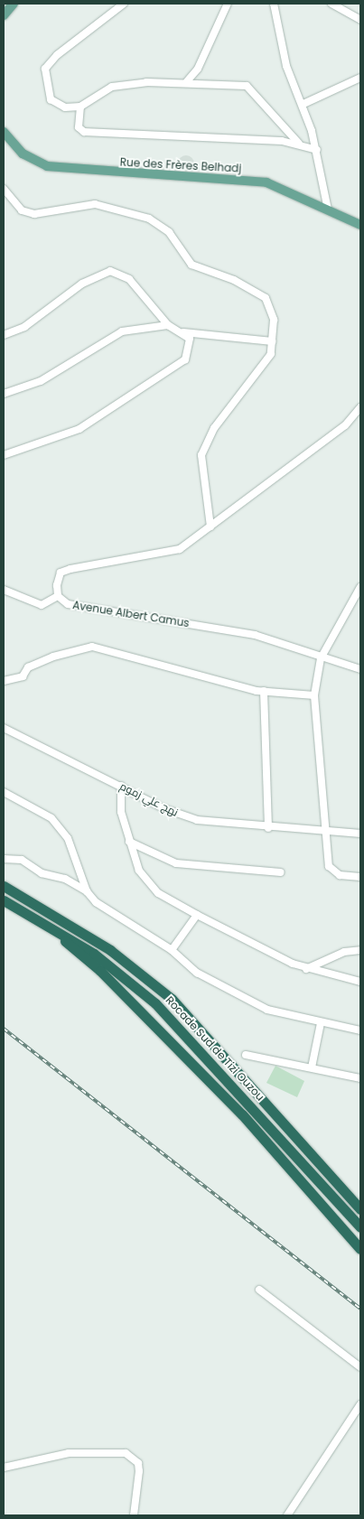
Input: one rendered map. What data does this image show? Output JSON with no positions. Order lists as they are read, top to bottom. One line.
{"streets":{"highway":["Rocade Sud de Tizi Ouzou"],"main road":["Rue des Frères Belhadj"],"street":["Avenue Albert Camus","نهج علي زموم"]}}
